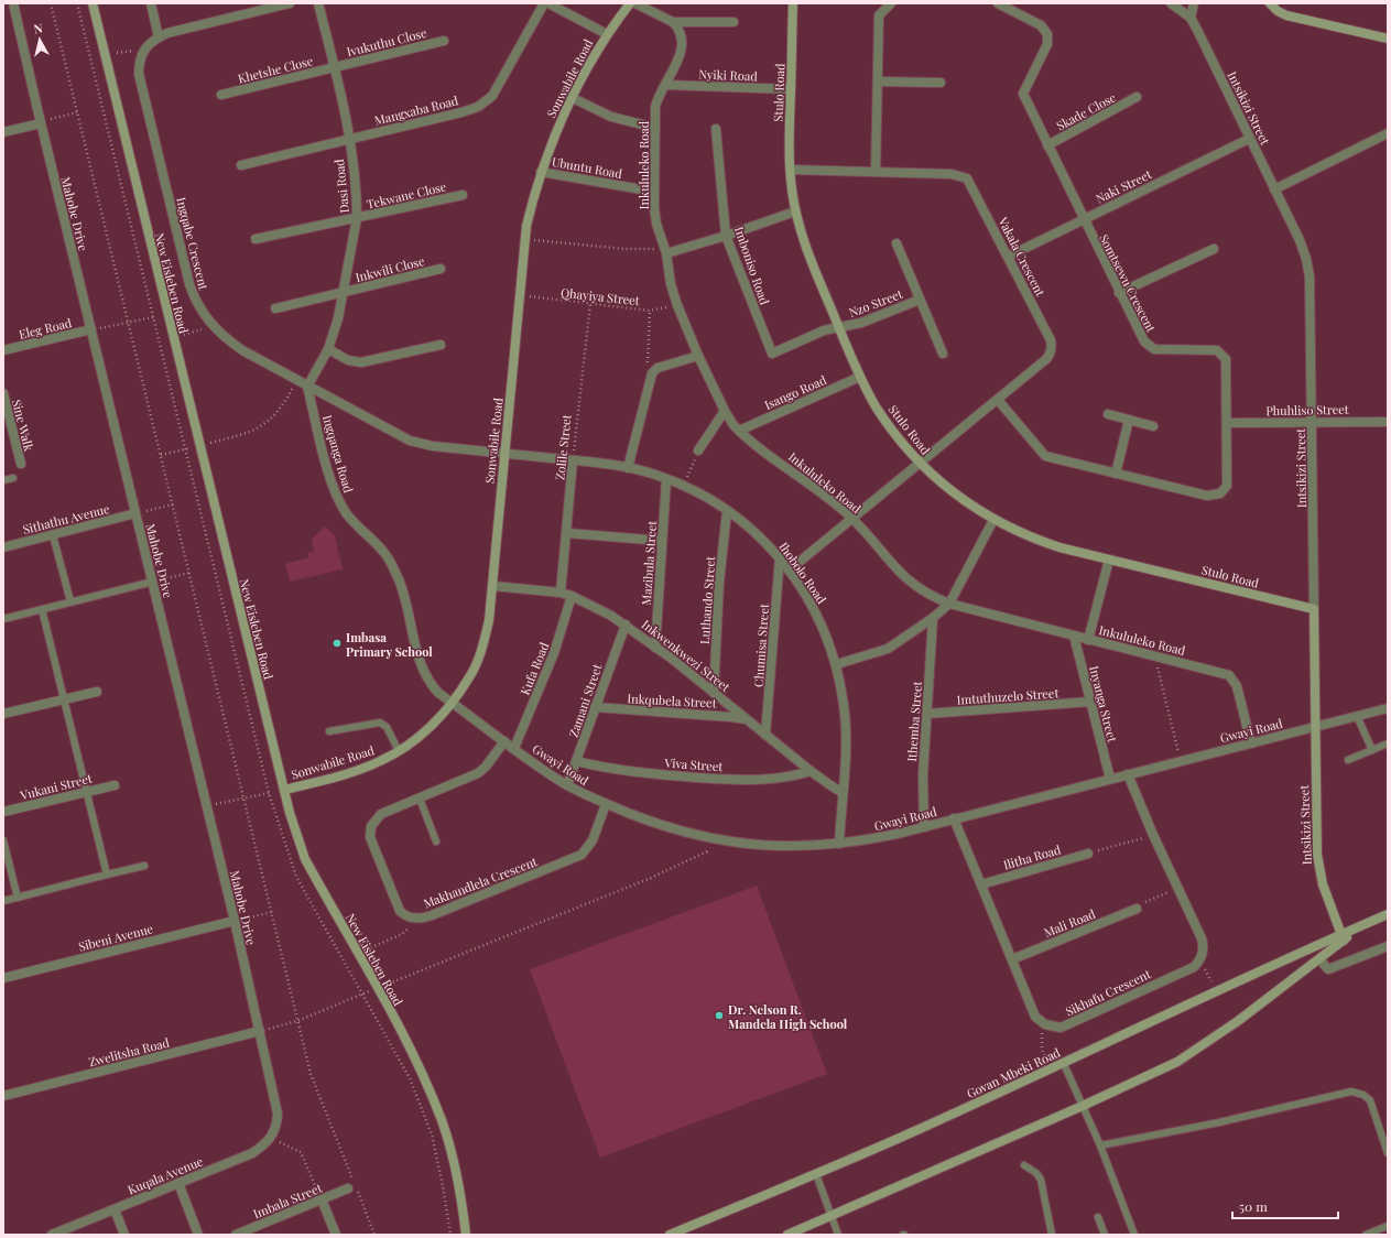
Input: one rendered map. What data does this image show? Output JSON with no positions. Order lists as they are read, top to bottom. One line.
{"streets":{"main road":["Sonwabile Road","Stulo Road","Intsikizi Street","New Eisleben Road","Govan Mbeki Road"],"street":["Ivukuthu Close","Khetshe Close","Nyiki Road","Mangxaba Road","Skade Close","Inkululeko Road","Ubuntu Road","Dasi Road","Naki Street","Tekwane Close","Mahobe Drive","Ingqabe Crescent","Vakala Crescent","Imboniso Road","Inkwili Close","Somtsewu Crescent","Nzo Street","Eleg Road","Isango Road","Phuhliso Street","Sine Walk","Zolile Street","Ingqanga Road","Sithathu Avenue","Mazibula Street","Ihobolo Road","Luthando Street","Chumisa Street","Inkwenkwezi Street","Kufa Road","Imtuthuzelo Street","Zamani Street","Inkqubela Street","Inyanga Street","Ithemba Street","Gwayi Road","Viva Street","Vukani Street","Ilitha Road","Makhandlela Crescent","Mali Road","Sibeni Avenue","Sikhafu Crescent","Zwelitsha Road","Kuqala Avenue","Imbala Street"],"path":["Qhayiya Street"]},"crossings":[["Ivukuthu Close","Khetshe Close"],["Ivukuthu Close","Dasi Road"],["Khetshe Close","Dasi Road"],["Nyiki Road","Stulo Road"],["Nyiki Road","Inkululeko Road"],["Sonwabile Road","Ubuntu Road"],["Sonwabile Road","Ingqabe Crescent"],["Sonwabile Road","New Eisleben Road"],["Sonwabile Road","Qhayiya Street"],["Sonwabile Road","Ingqanga Road"],["Sonwabile Road","Ihobolo Road"],["Sonwabile Road","Inkwenkwezi Street"],["Sonwabile Road","Gwayi Road"],["Stulo Road","Intsikizi Street"],["Stulo Road","Vakala Crescent"],["Stulo Road","Nzo Street"],["Stulo Road","Isango Road"],["Intsikizi Street","Naki Street"],["Intsikizi Street","Phuhliso Street"],["Intsikizi Street","Gwayi Road"],["Intsikizi Street","Govan Mbeki Road"],["Mangxaba Road","Dasi Road"],["Skade Close","Somtsewu Crescent"],["Inkululeko Road","Ubuntu Road"],["Inkululeko Road","Vakala Crescent"],["Inkululeko Road","Qhayiya Street"],["Inkululeko Road","Isango Road"],["Inkululeko Road","Inyanga Street"],["Inkululeko Road","Gwayi Road"],["Dasi Road","Tekwane Close"],["Dasi Road","Ingqabe Crescent"],["Dasi Road","Inkwili Close"],["Dasi Road","Ingqanga Road"],["Naki Street","Vakala Crescent"],["Naki Street","Somtsewu Crescent"],["Mahobe Drive","Eleg Road"],["Mahobe Drive","Sithathu Avenue"],["Mahobe Drive","Sibeni Avenue"],["Mahobe Drive","Zwelitsha Road"],["Mahobe Drive","Kuqala Avenue"],["Ingqabe Crescent","Ingqanga Road"],["Ingqabe Crescent","Ihobolo Road"],["Vakala Crescent","Somtsewu Crescent"],["Vakala Crescent","Ihobolo Road"],["Imboniso Road","Nzo Street"],["Somtsewu Crescent","Phuhliso Street"],["Qhayiya Street","Zolile Street"],["Zolile Street","Ihobolo Road"],["Zolile Street","Inkwenkwezi Street"],["Ingqanga Road","Gwayi Road"],["Mazibula Street","Ihobolo Road"],["Mazibula Street","Inkwenkwezi Street"],["Ihobolo Road","Luthando Street"],["Ihobolo Road","Chumisa Street"],["Ihobolo Road","Inkwenkwezi Street"],["Ihobolo Road","Gwayi Road"],["Luthando Street","Inkwenkwezi Street"],["Chumisa Street","Inkwenkwezi Street"],["Inkwenkwezi Street","Kufa Road"],["Inkwenkwezi Street","Zamani Street"],["Inkwenkwezi Street","Inkqubela Street"],["Inkwenkwezi Street","Viva Street"],["Kufa Road","Gwayi Road"],["Imtuthuzelo Street","Inyanga Street"],["Imtuthuzelo Street","Ithemba Street"],["Zamani Street","Inkqubela Street"],["Zamani Street","Gwayi Road"],["Zamani Street","Viva Street"],["Inyanga Street","Gwayi Road"],["Ithemba Street","Gwayi Road"],["Gwayi Road","Makhandlela Crescent"],["Gwayi Road","Sikhafu Crescent"]],"places":["Imbasa Primary School","Dr. Nelson R. Mandela High School"],"scale_bar":"50 m","north":"top"}
